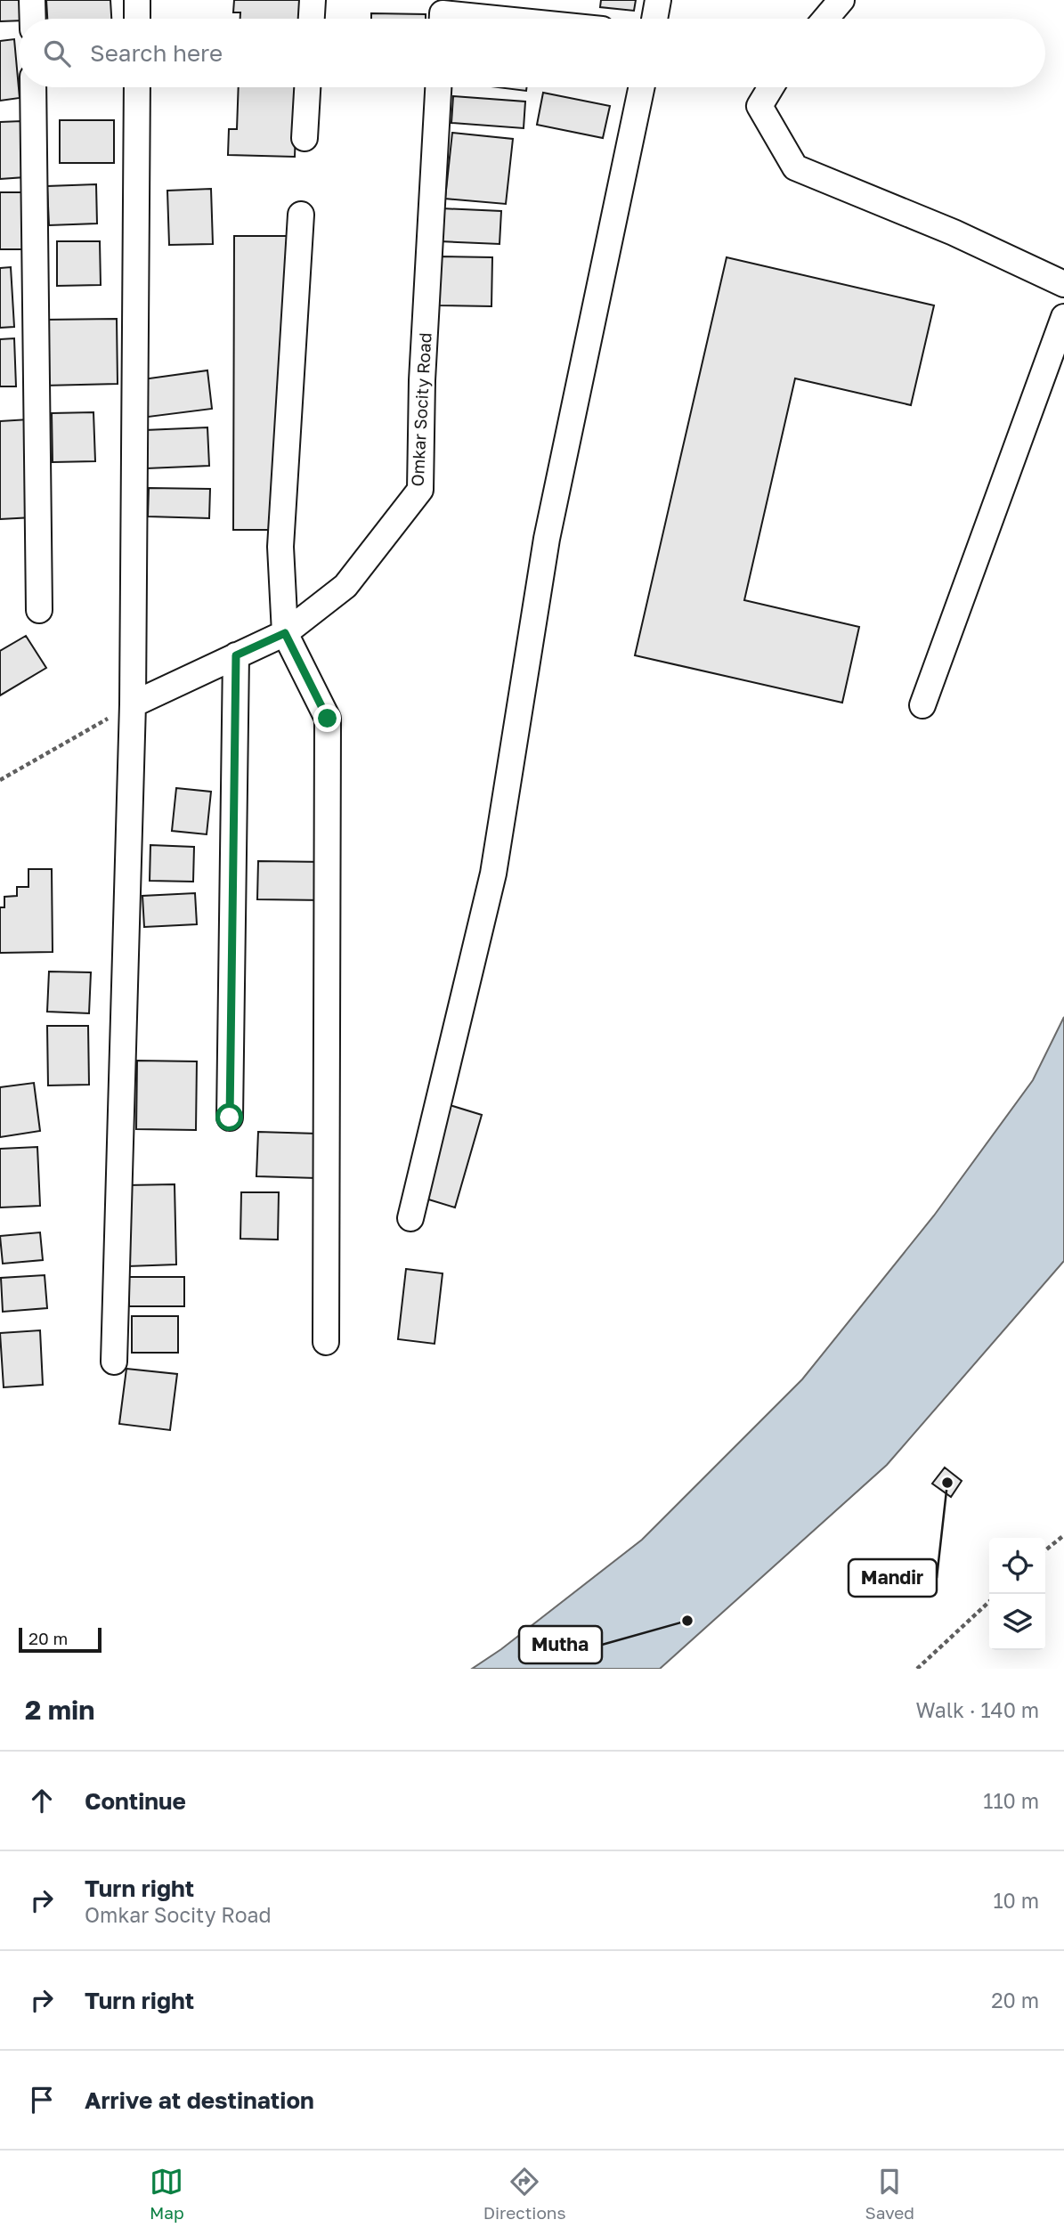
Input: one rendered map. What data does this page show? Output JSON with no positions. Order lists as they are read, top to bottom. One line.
{"streets":{"street":["Omkar Socity Road"]},"places":["Mandir","Mutha"],"scale_bar":"20 m","page":{"search":"Search here","scale":"20 m","heading":["2 min","Walk · 140 m"],"list":[["Continue","110 m"],["Turn right","Omkar Socity Road","10 m"],["Turn right","20 m"],"Arrive at destination"],"nav":["Map","Directions","Saved"]}}
